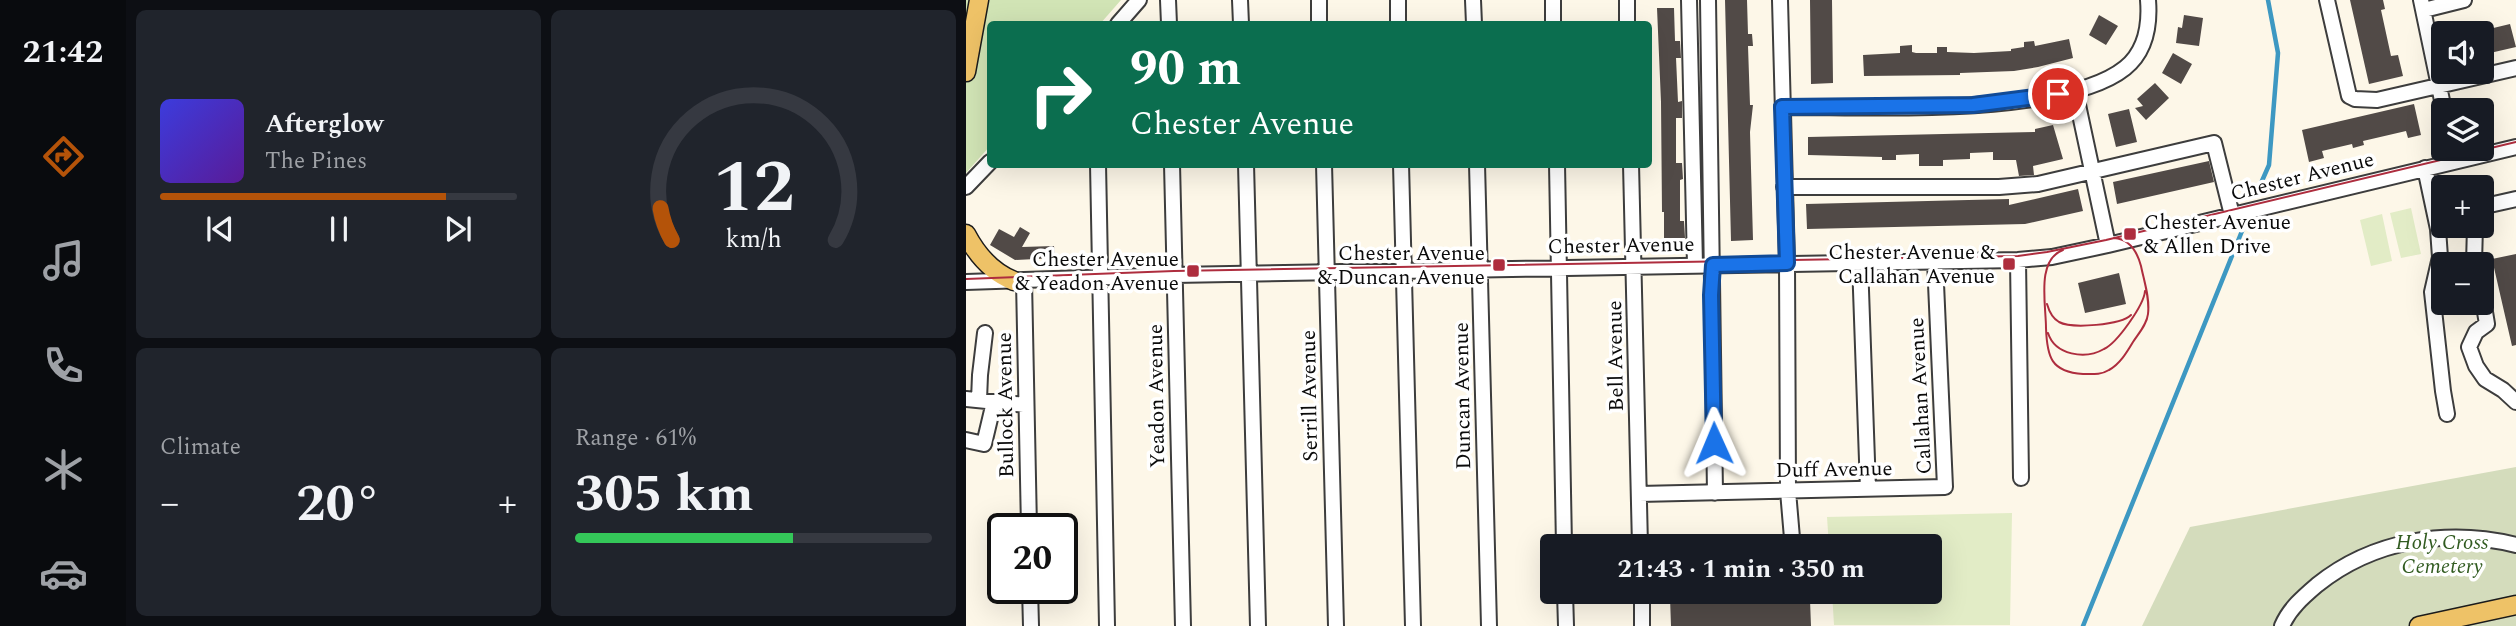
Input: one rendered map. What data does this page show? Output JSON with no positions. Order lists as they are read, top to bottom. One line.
{"streets":{"street":["Chester Avenue","Bell Avenue","Yeadon Avenue","Serrill Avenue","Duncan Avenue","Callahan Avenue","Bullock Avenue","Duff Avenue"]},"crossings":[["Chester Avenue","Bell Avenue"],["Chester Avenue","Yeadon Avenue"],["Chester Avenue","Serrill Avenue"],["Chester Avenue","Duncan Avenue"],["Chester Avenue","Callahan Avenue"],["Chester Avenue","Bullock Avenue"],["Bell Avenue","Duff Avenue"],["Callahan Avenue","Duff Avenue"]],"parks":["Holy Cross Cemetery"],"places":{"transit":["Chester Avenue & Allen Drive","Chester Avenue & Callahan Avenue","Chester Avenue & Duncan Avenue","Chester Avenue & Yeadon Avenue"]},"page":{"tabs":"21:42","map_buttons":["+","−"],"turn":["90 m","Chester Avenue"],"song":["Afterglow","The Pines"],"tile":["Climate",["Range · 61%","305 km"]],"heat":["−","20°","+"],"limit":"20","trip":"21:43 · 1 min · 350 m","gauge":["12","km/h"]}}
